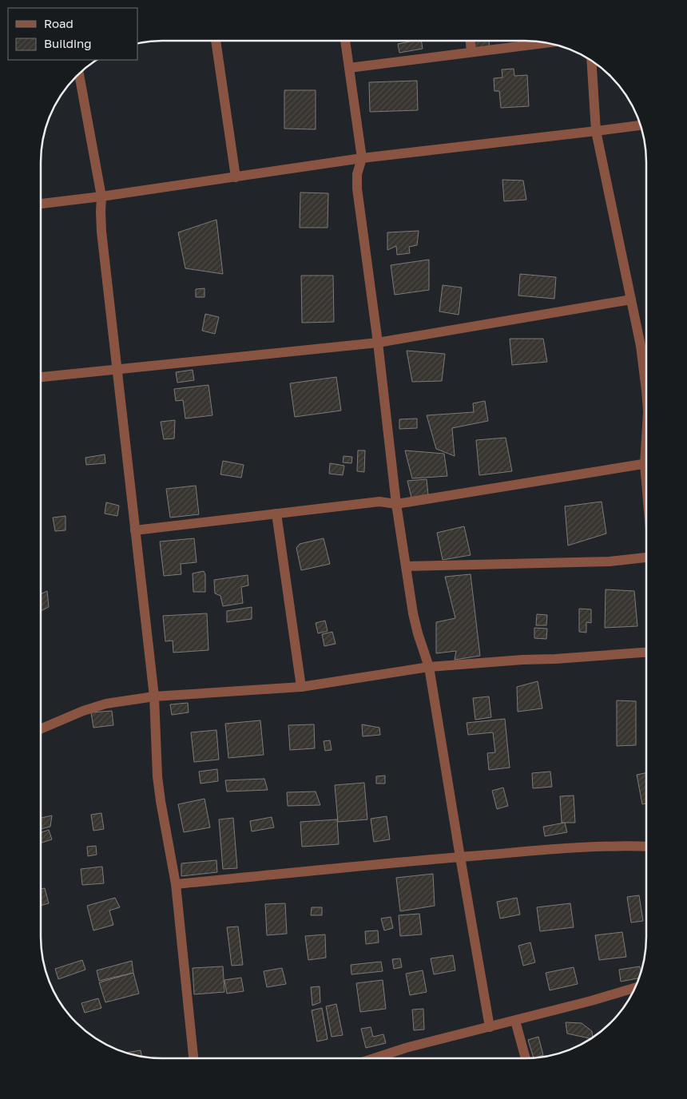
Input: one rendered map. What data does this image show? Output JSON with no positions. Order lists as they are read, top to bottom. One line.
{"legend":["Road","Building"]}
